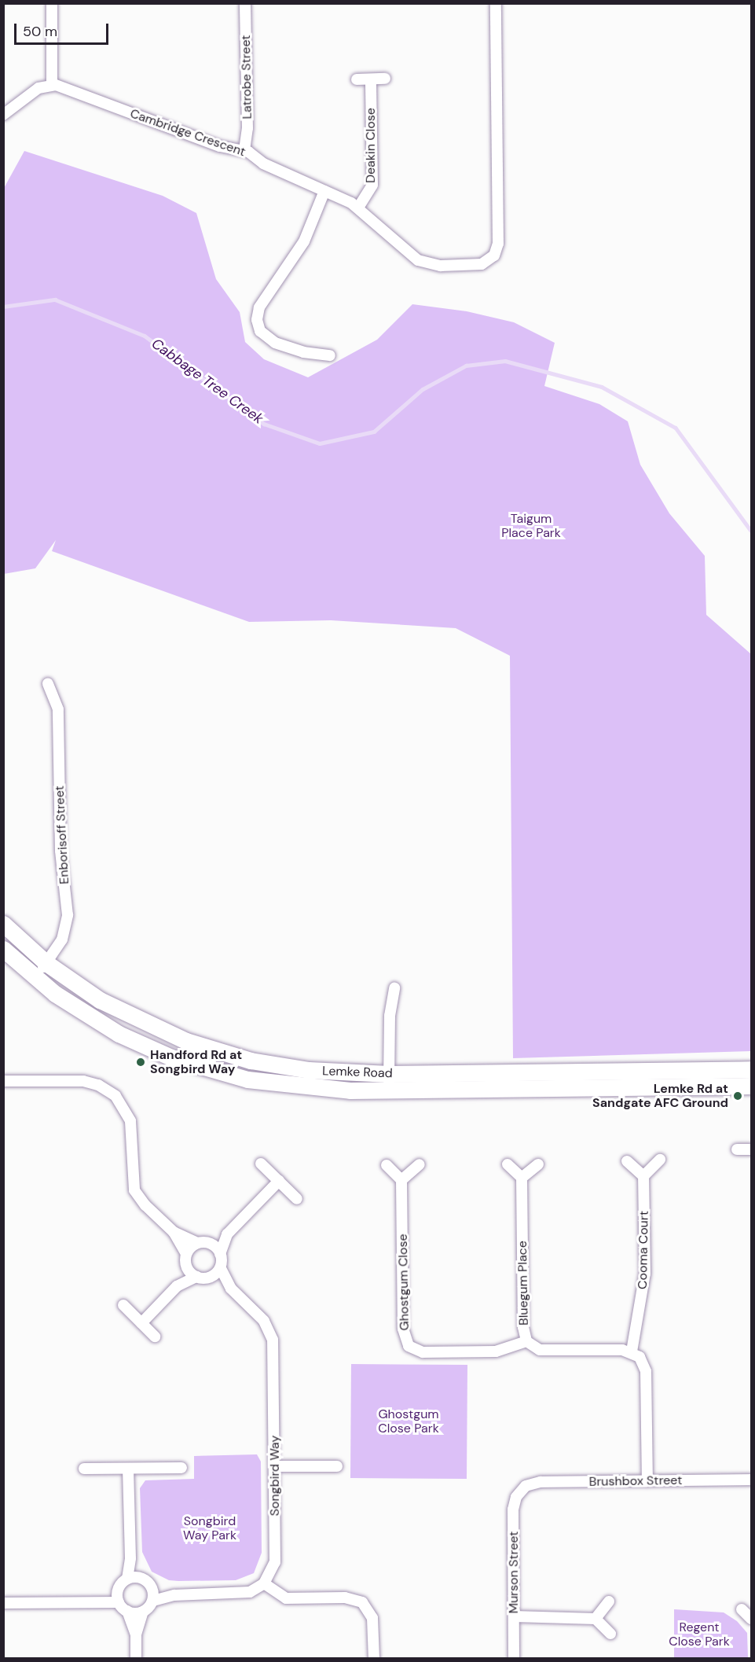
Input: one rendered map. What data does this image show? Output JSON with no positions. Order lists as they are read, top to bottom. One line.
{"streets":{"main road":["Lemke Road"],"street":["Latrobe Street","Cambridge Crescent","Deakin Close","Enborisoff Street","Cooma Court","Ghostgum Close","Bluegum Place","Songbird Way","Brushbox Street","Murson Street"]},"crossings":[["Latrobe Street","Cambridge Crescent"],["Cambridge Crescent","Deakin Close"],["Enborisoff Street","Lemke Road"],["Cooma Court","Bluegum Place"],["Ghostgum Close","Bluegum Place"],["Brushbox Street","Murson Street"]],"water":["Cabbage Tree Creek"],"parks":["Taigum Place Park","Ghostgum Close Park","Songbird Way Park","Regent Close Park"],"places":["Handford Rd at Songbird Way","Lemke Rd at Sandgate AFC Ground"],"scale_bar":"50 m"}
